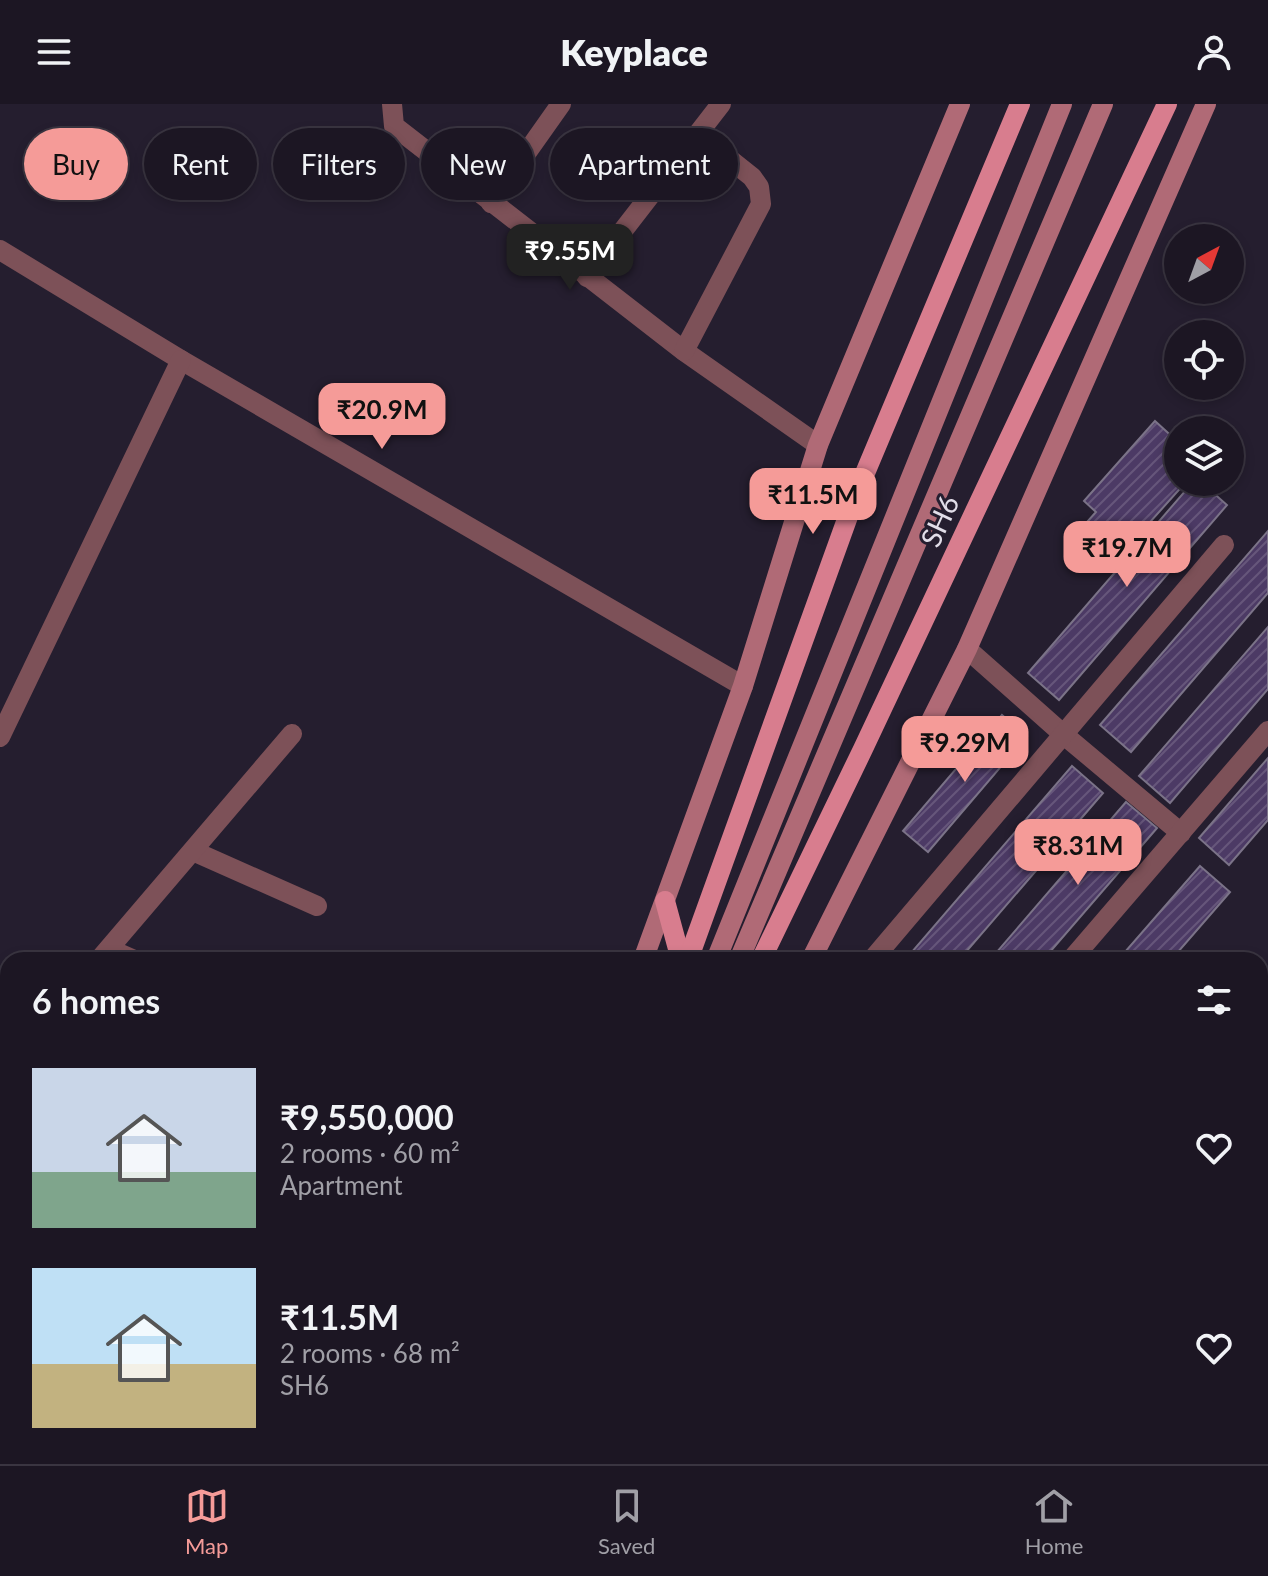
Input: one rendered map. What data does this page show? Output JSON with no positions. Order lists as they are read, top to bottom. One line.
{"streets":{"main road":["SH6"]},"north":"top right","page":{"header":"Keyplace","chip":["Buy","Rent","Filters","New","Apartment"],"price":["₹9.55M","₹20.9M","₹11.5M","₹19.7M","₹9.29M","₹8.31M"],"heading":"6 homes","list":[{"name":"₹9,550,000","note":"2 rooms · 60 m² · Apartment"},{"name":"₹11.5M","note":"2 rooms · 68 m² · SH6"}],"tabs":["Map","Saved","Home"]}}
